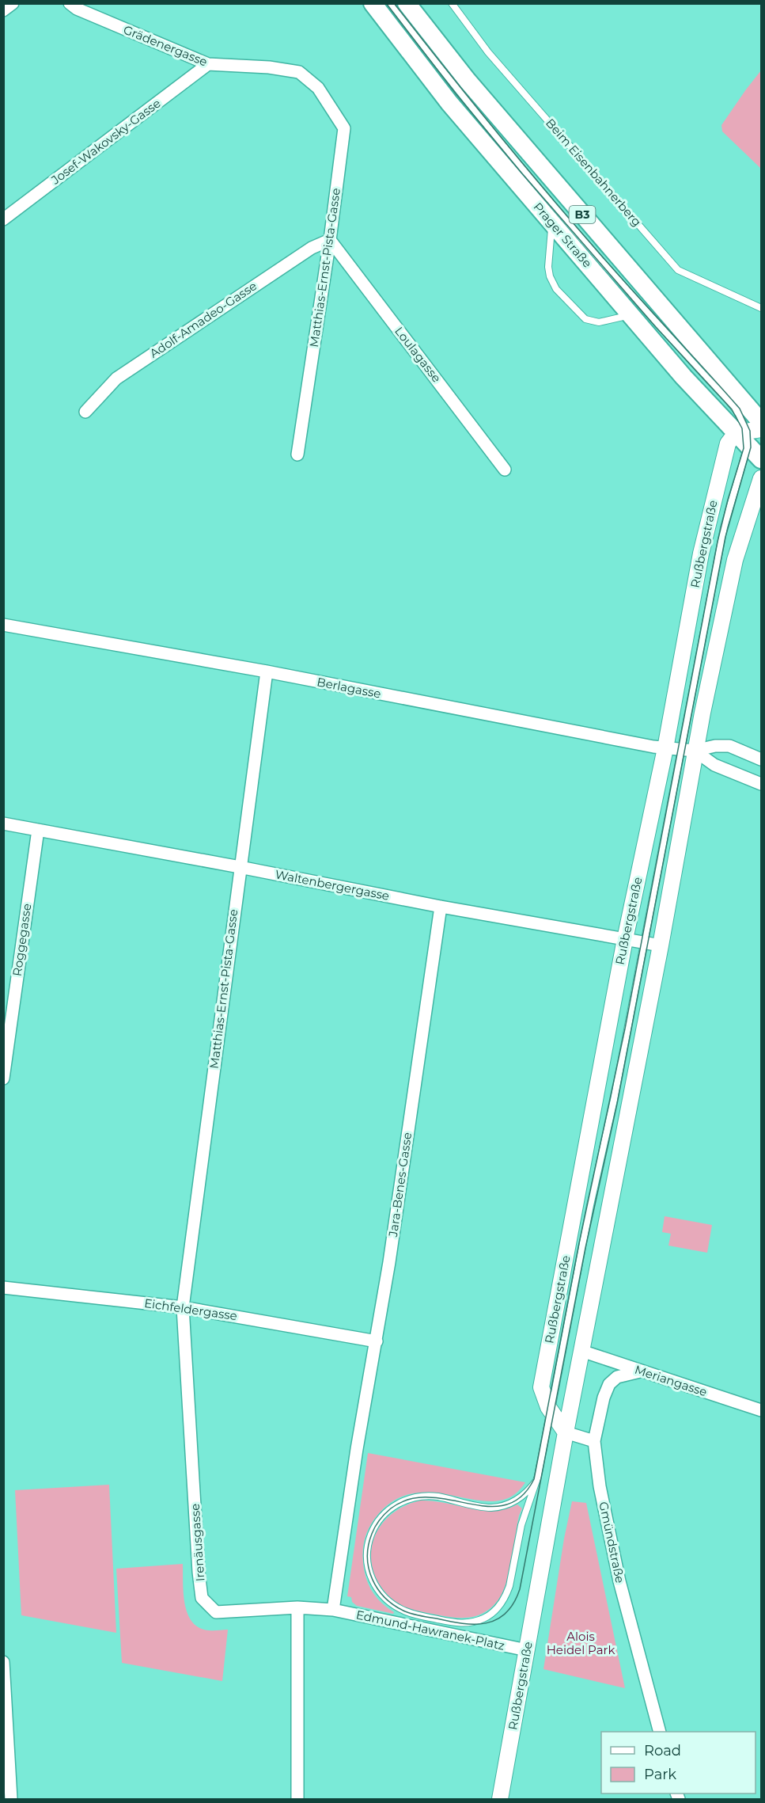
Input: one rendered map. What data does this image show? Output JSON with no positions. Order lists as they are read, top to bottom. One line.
{"streets":{"main road":["B3","Prager Straße"],"street":["Grädenergasse","Josef-Wakovsky-Gasse","Matthias-Ernst-Pista-Gasse","Adolf-Amadeo-Gasse","Loulagasse","Rußbergstraße","Berlagasse","Waltenbergergasse","Roggegasse","Jara-Benes-Gasse","Eichfeldergasse","Meriangasse","Irenäusgasse","Gmündstraße","Edmund-Hawranek-Platz"],"lane":["Beim Eisenbahnerberg"]},"crossings":[["Grädenergasse","Josef-Wakovsky-Gasse"],["Grädenergasse","Matthias-Ernst-Pista-Gasse"],["Prager Straße","Rußbergstraße"],["Matthias-Ernst-Pista-Gasse","Adolf-Amadeo-Gasse"],["Matthias-Ernst-Pista-Gasse","Loulagasse"],["Matthias-Ernst-Pista-Gasse","Berlagasse"],["Matthias-Ernst-Pista-Gasse","Waltenbergergasse"],["Matthias-Ernst-Pista-Gasse","Eichfeldergasse"],["Matthias-Ernst-Pista-Gasse","Irenäusgasse"],["Adolf-Amadeo-Gasse","Loulagasse"],["Rußbergstraße","Berlagasse"],["Rußbergstraße","Waltenbergergasse"],["Rußbergstraße","Meriangasse"],["Rußbergstraße","Edmund-Hawranek-Platz"],["Waltenbergergasse","Roggegasse"],["Waltenbergergasse","Jara-Benes-Gasse"],["Jara-Benes-Gasse","Eichfeldergasse"],["Jara-Benes-Gasse","Edmund-Hawranek-Platz"],["Eichfeldergasse","Irenäusgasse"],["Meriangasse","Gmündstraße"],["Irenäusgasse","Edmund-Hawranek-Platz"]],"parks":["Alois Heidel Park"],"legend":["Road","Park"]}
